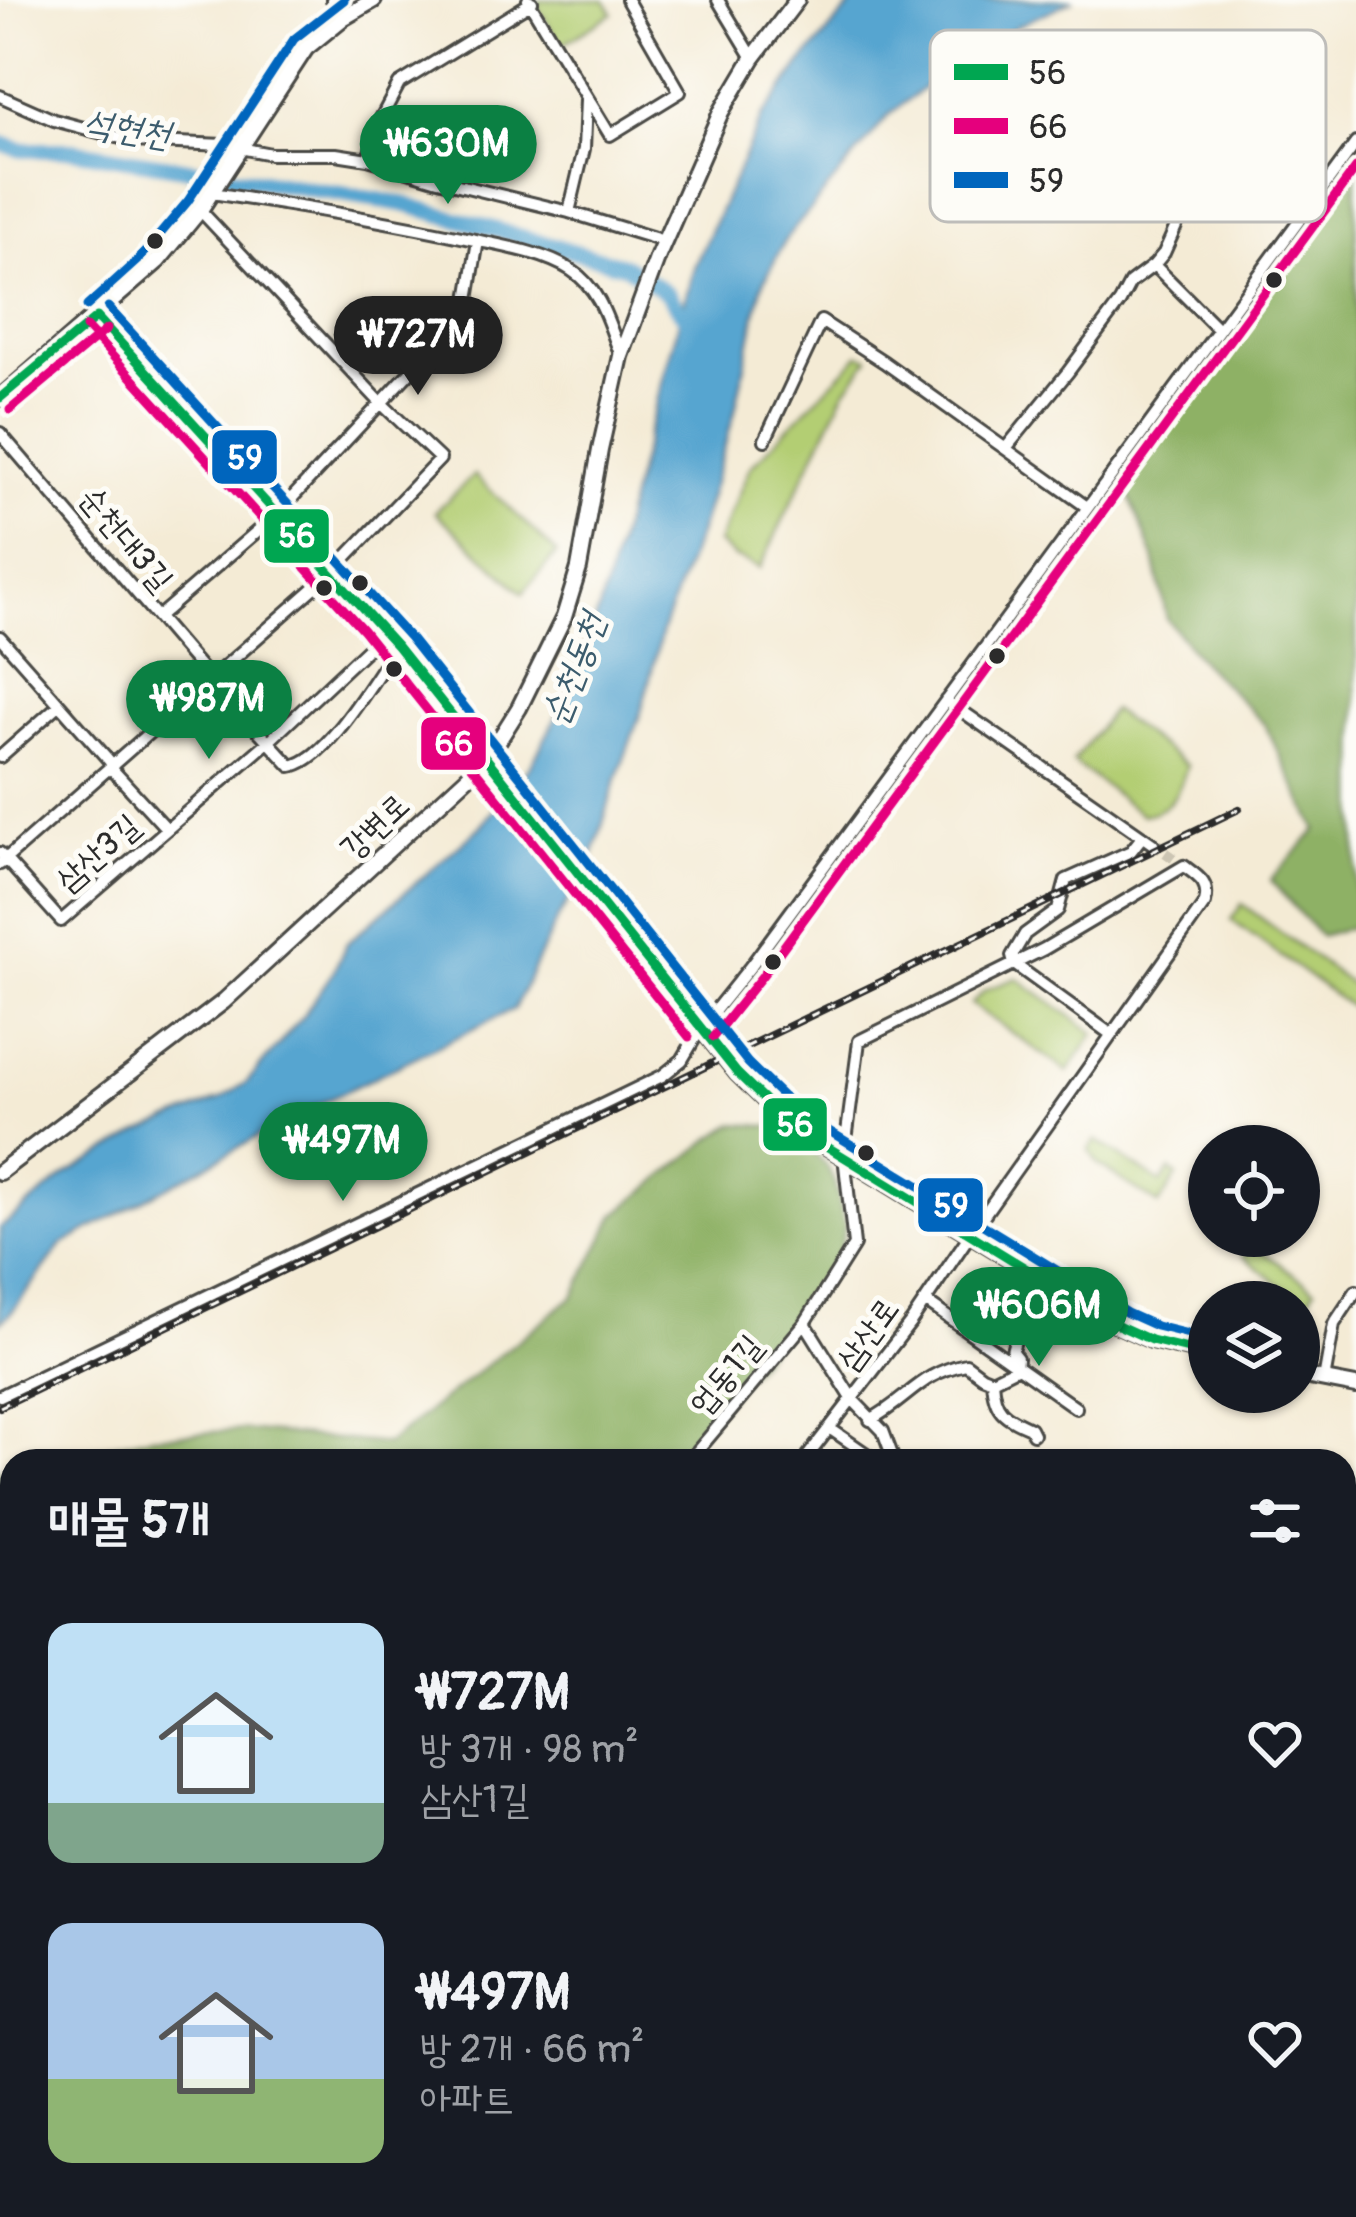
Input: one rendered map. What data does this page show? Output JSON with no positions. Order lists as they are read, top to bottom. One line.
{"streets":{"main road":["강변로"],"street":["순천대3길","삼산3길","삼산로","업동1길"]},"crossings":[["순천대3길","삼산3길"],["삼산로","업동1길"]],"water":["석현천","순천동천"],"lines":["transit line 59","transit line 66","transit line 56"],"legend":["56","66","59"],"page":{"price":["₩630M","₩727M","₩987M","₩497M","₩606M"],"heading":"매물 5개","list":[{"name":"₩727M","note":"방 3개 · 98 m² · 삼산1길"},{"name":"₩497M","note":"방 2개 · 66 m² · 아파트"}]}}
